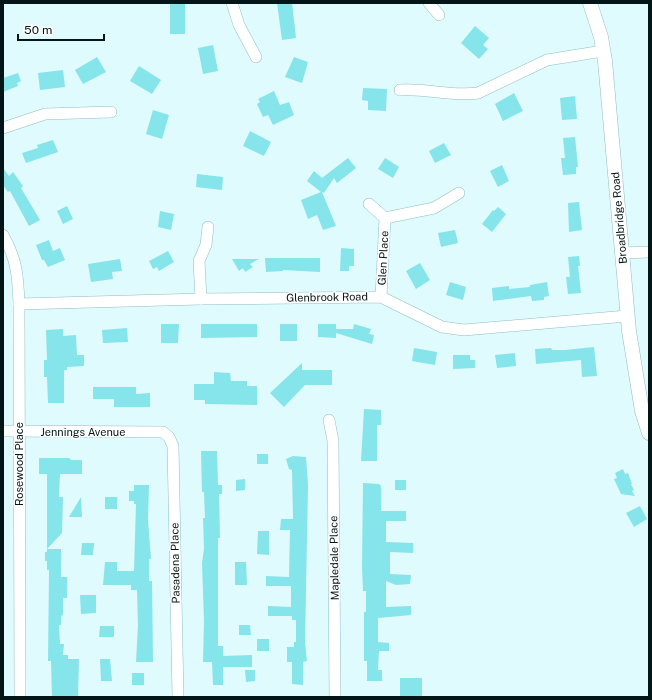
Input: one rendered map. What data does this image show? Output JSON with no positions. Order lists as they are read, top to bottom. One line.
{"streets":{"main road":["Broadbridge Road"],"street":["Glen Place","Glenbrook Road","Jennings Avenue","Rosewood Place","Mapledale Place","Pasadena Place"]},"crossings":[["Broadbridge Road","Glenbrook Road"],["Glen Place","Glenbrook Road"],["Glenbrook Road","Rosewood Place"],["Jennings Avenue","Rosewood Place"],["Jennings Avenue","Pasadena Place"]],"scale_bar":"50 m"}
